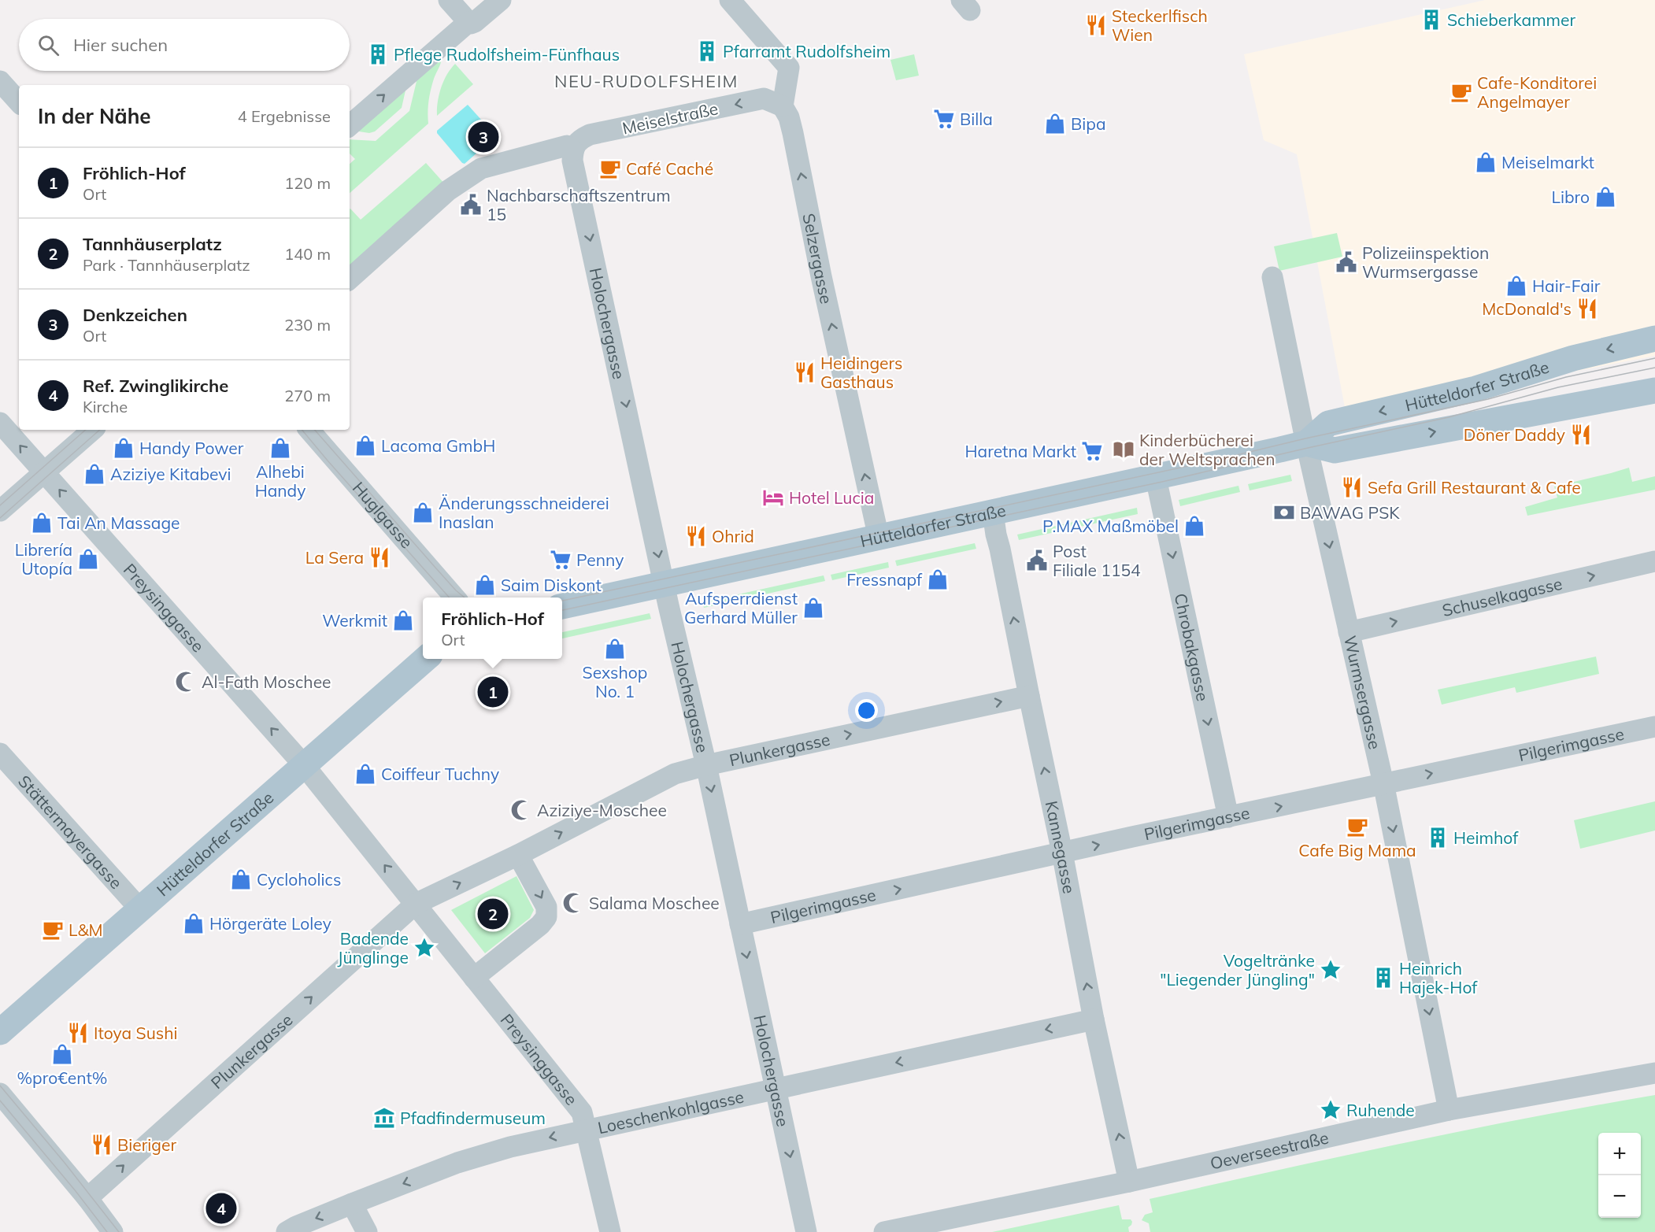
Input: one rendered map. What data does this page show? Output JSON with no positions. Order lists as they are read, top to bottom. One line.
{"streets":{"main road":["Hütteldorfer Straße"],"street":["Meiselstraße","Selzergasse","Holochergasse","Huglgasse","Schuselkagasse","Preysinggasse","Chrobakgasse","Wurmsergasse","Pilgerimgasse","Plunkergasse","Stättermayergasse","Kannegasse","Loeschenkohlgasse","Oeverseestraße"]},"crossings":[["Meiselstraße","Selzergasse"],["Meiselstraße","Holochergasse"],["Selzergasse","Hütteldorfer Straße"],["Holochergasse","Hütteldorfer Straße"],["Holochergasse","Pilgerimgasse"],["Holochergasse","Plunkergasse"],["Holochergasse","Loeschenkohlgasse"],["Hütteldorfer Straße","Preysinggasse"],["Hütteldorfer Straße","Chrobakgasse"],["Hütteldorfer Straße","Wurmsergasse"],["Hütteldorfer Straße","Stättermayergasse"],["Hütteldorfer Straße","Kannegasse"],["Schuselkagasse","Wurmsergasse"],["Preysinggasse","Plunkergasse"],["Preysinggasse","Loeschenkohlgasse"],["Chrobakgasse","Pilgerimgasse"],["Wurmsergasse","Pilgerimgasse"],["Wurmsergasse","Oeverseestraße"],["Pilgerimgasse","Kannegasse"],["Plunkergasse","Kannegasse"],["Kannegasse","Loeschenkohlgasse"],["Kannegasse","Oeverseestraße"]],"one_way":["Meiselstraße","Selzergasse","Holochergasse","Schuselkagasse","Preysinggasse","Chrobakgasse","Wurmsergasse","Pilgerimgasse","Plunkergasse","Kannegasse","Loeschenkohlgasse"],"districts":["NEU-RUDOLFSHEIM"],"places":{"building":["Schieberkammer","Pfarramt Rudolfsheim","Pflege Rudolfsheim-Fünfhaus","Heimhof","Heinrich Hajek-Hof"],"restaurant":["Steckerlfisch Wien","McDonald's","Heidingers Gasthaus","Döner Daddy","Sefa Grill Restaurant & Cafe","Ohrid","La Sera","Itoya Sushi","Bieriger"],"cafe":["Cafe-Konditorei Angelmayer","Café Caché","Cafe Big Mama","L&M"],"supermarket":["Billa","Haretna Markt","Penny"],"shop":["Bipa","Meiselmarkt","Libro","Hair-Fair","Lacoma GmbH","Handy Power","Alhebi Handy","Aziziye Kitabevi","Änderungsschneiderei Inaslan","Tai An Massage","P.MAX Maßmöbel","Librería Utopía","Fressnapf","Saim Diskont","Aufsperrdienst Gerhard Müller","Werkmit","Sexshop No. 1","Coiffeur Tuchny","Cycloholics","Hörgeräte Loley","%pro€ent%"],"public building":["Nachbarschaftszentrum 15","Polizeiinspektion Wurmsergasse","Post Filiale 1154"],"library":["Kinderbücherei der Weltsprachen"],"hotel":["Hotel Lucia"],"bank":["BAWAG PSK"],"mosque":["Al-Fath Moschee","Aziziye-Moschee","Salama Moschee"],"place":["Badende Jünglinge","Vogeltränke \"Liegender Jüngling\"","Ruhende"],"museum":["Pfadfindermuseum"]},"page":{"search":"Hier suchen","heading":["In der Nähe","4 Ergebnisse"],"pins":["3","1","2","4"],"list":[{"mark":"1","name":"Fröhlich-Hof","note":"Ort","value":"120 m"},{"mark":"2","name":"Tannhäuserplatz","note":"Park · Tannhäuserplatz","value":"140 m"},{"mark":"3","name":"Denkzeichen","note":"Ort","value":"230 m"},{"mark":"4","name":"Ref. Zwinglikirche","note":"Kirche","value":"270 m"}],"popup":["Fröhlich-Hof","Ort"],"map_buttons":["+","−"]}}
